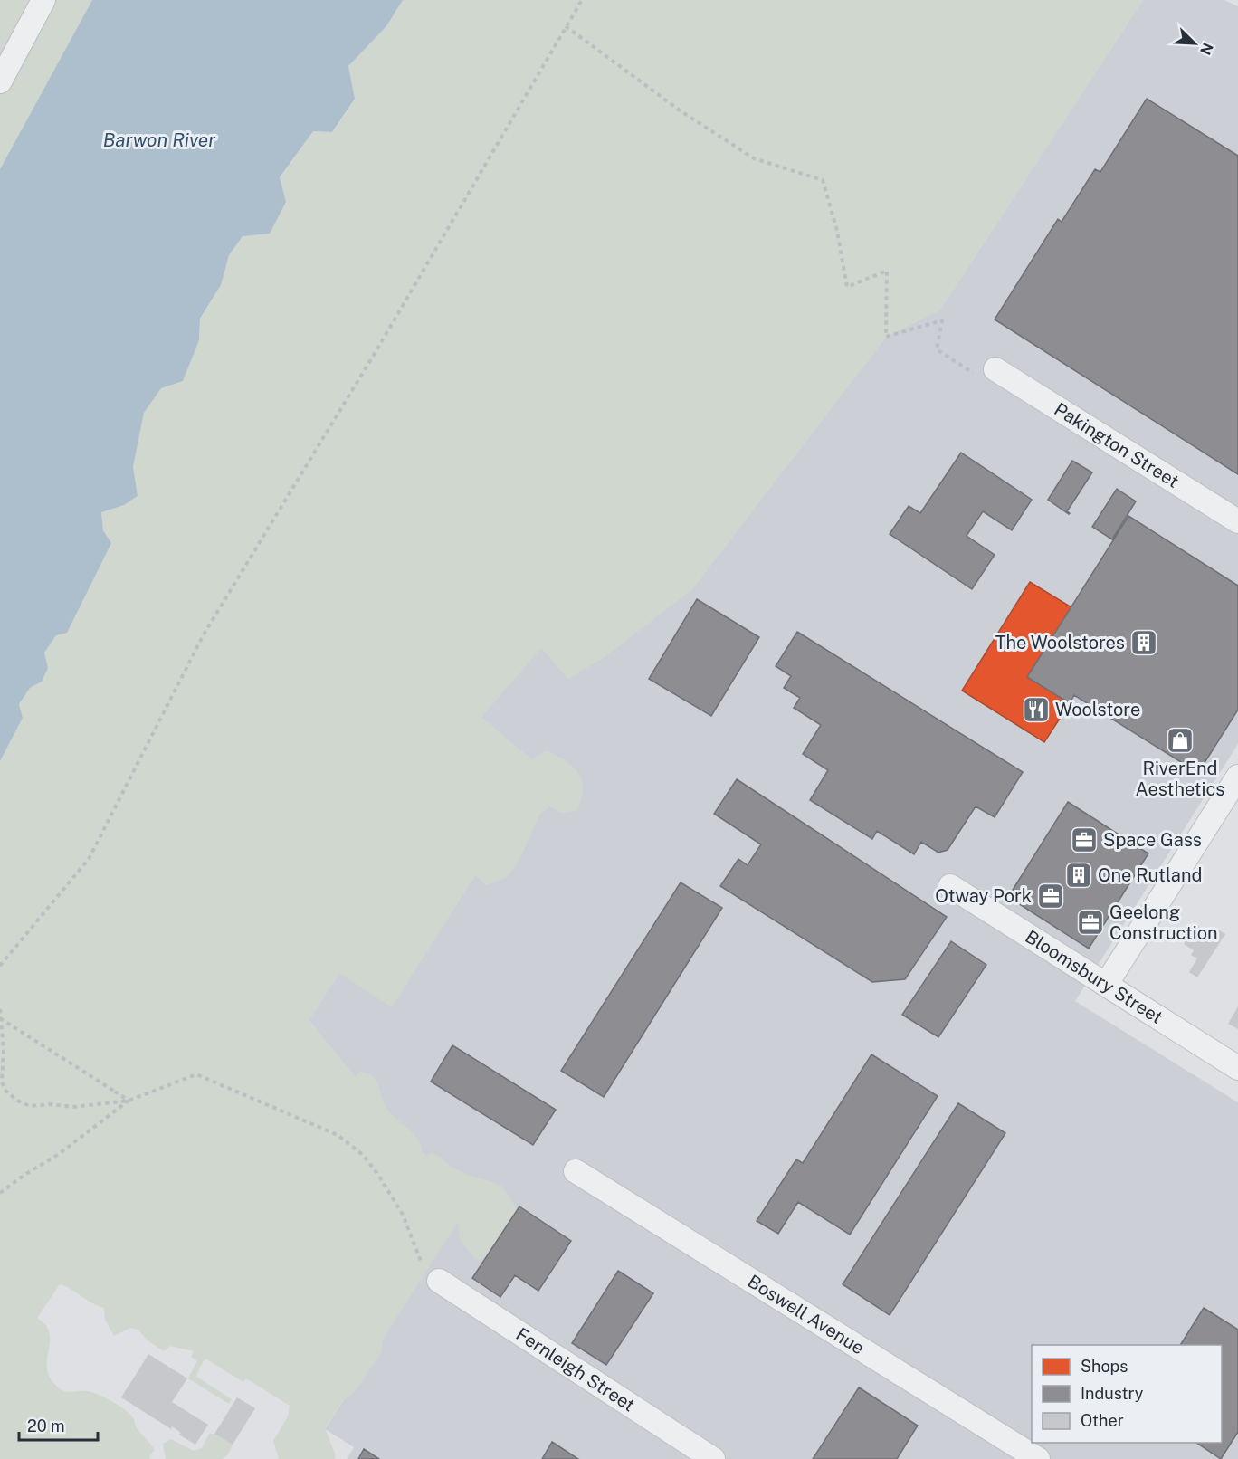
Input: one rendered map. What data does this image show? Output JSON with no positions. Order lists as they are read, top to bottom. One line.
{"streets":{"street":["Pakington Street","Bloomsbury Street","Boswell Avenue","Fernleigh Street"]},"water":["Barwon River"],"places":{"building":["The Woolstores","One Rutland"],"restaurant":["Woolstore"],"shop":["RiverEnd Aesthetics"],"office":["Space Gass","Otway Pork","Geelong Construction"]},"legend":["Shops","Industry","Other"],"scale_bar":"20 m","north":"bottom right"}
